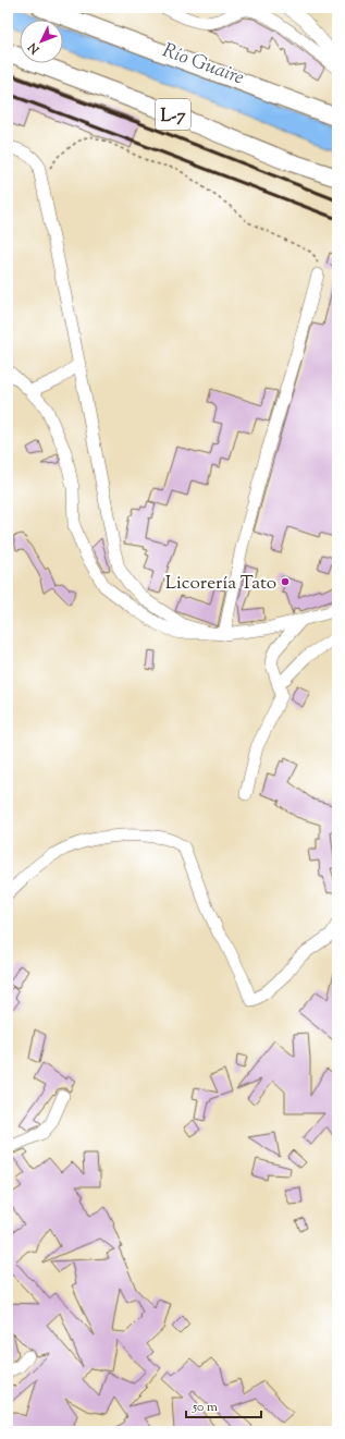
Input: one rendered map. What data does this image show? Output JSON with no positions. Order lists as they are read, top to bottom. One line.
{"streets":{"highway":["L-7"]},"water":["Río Guaire"],"places":["Licorería Tato"],"scale_bar":"50 m","north":"bottom left"}
